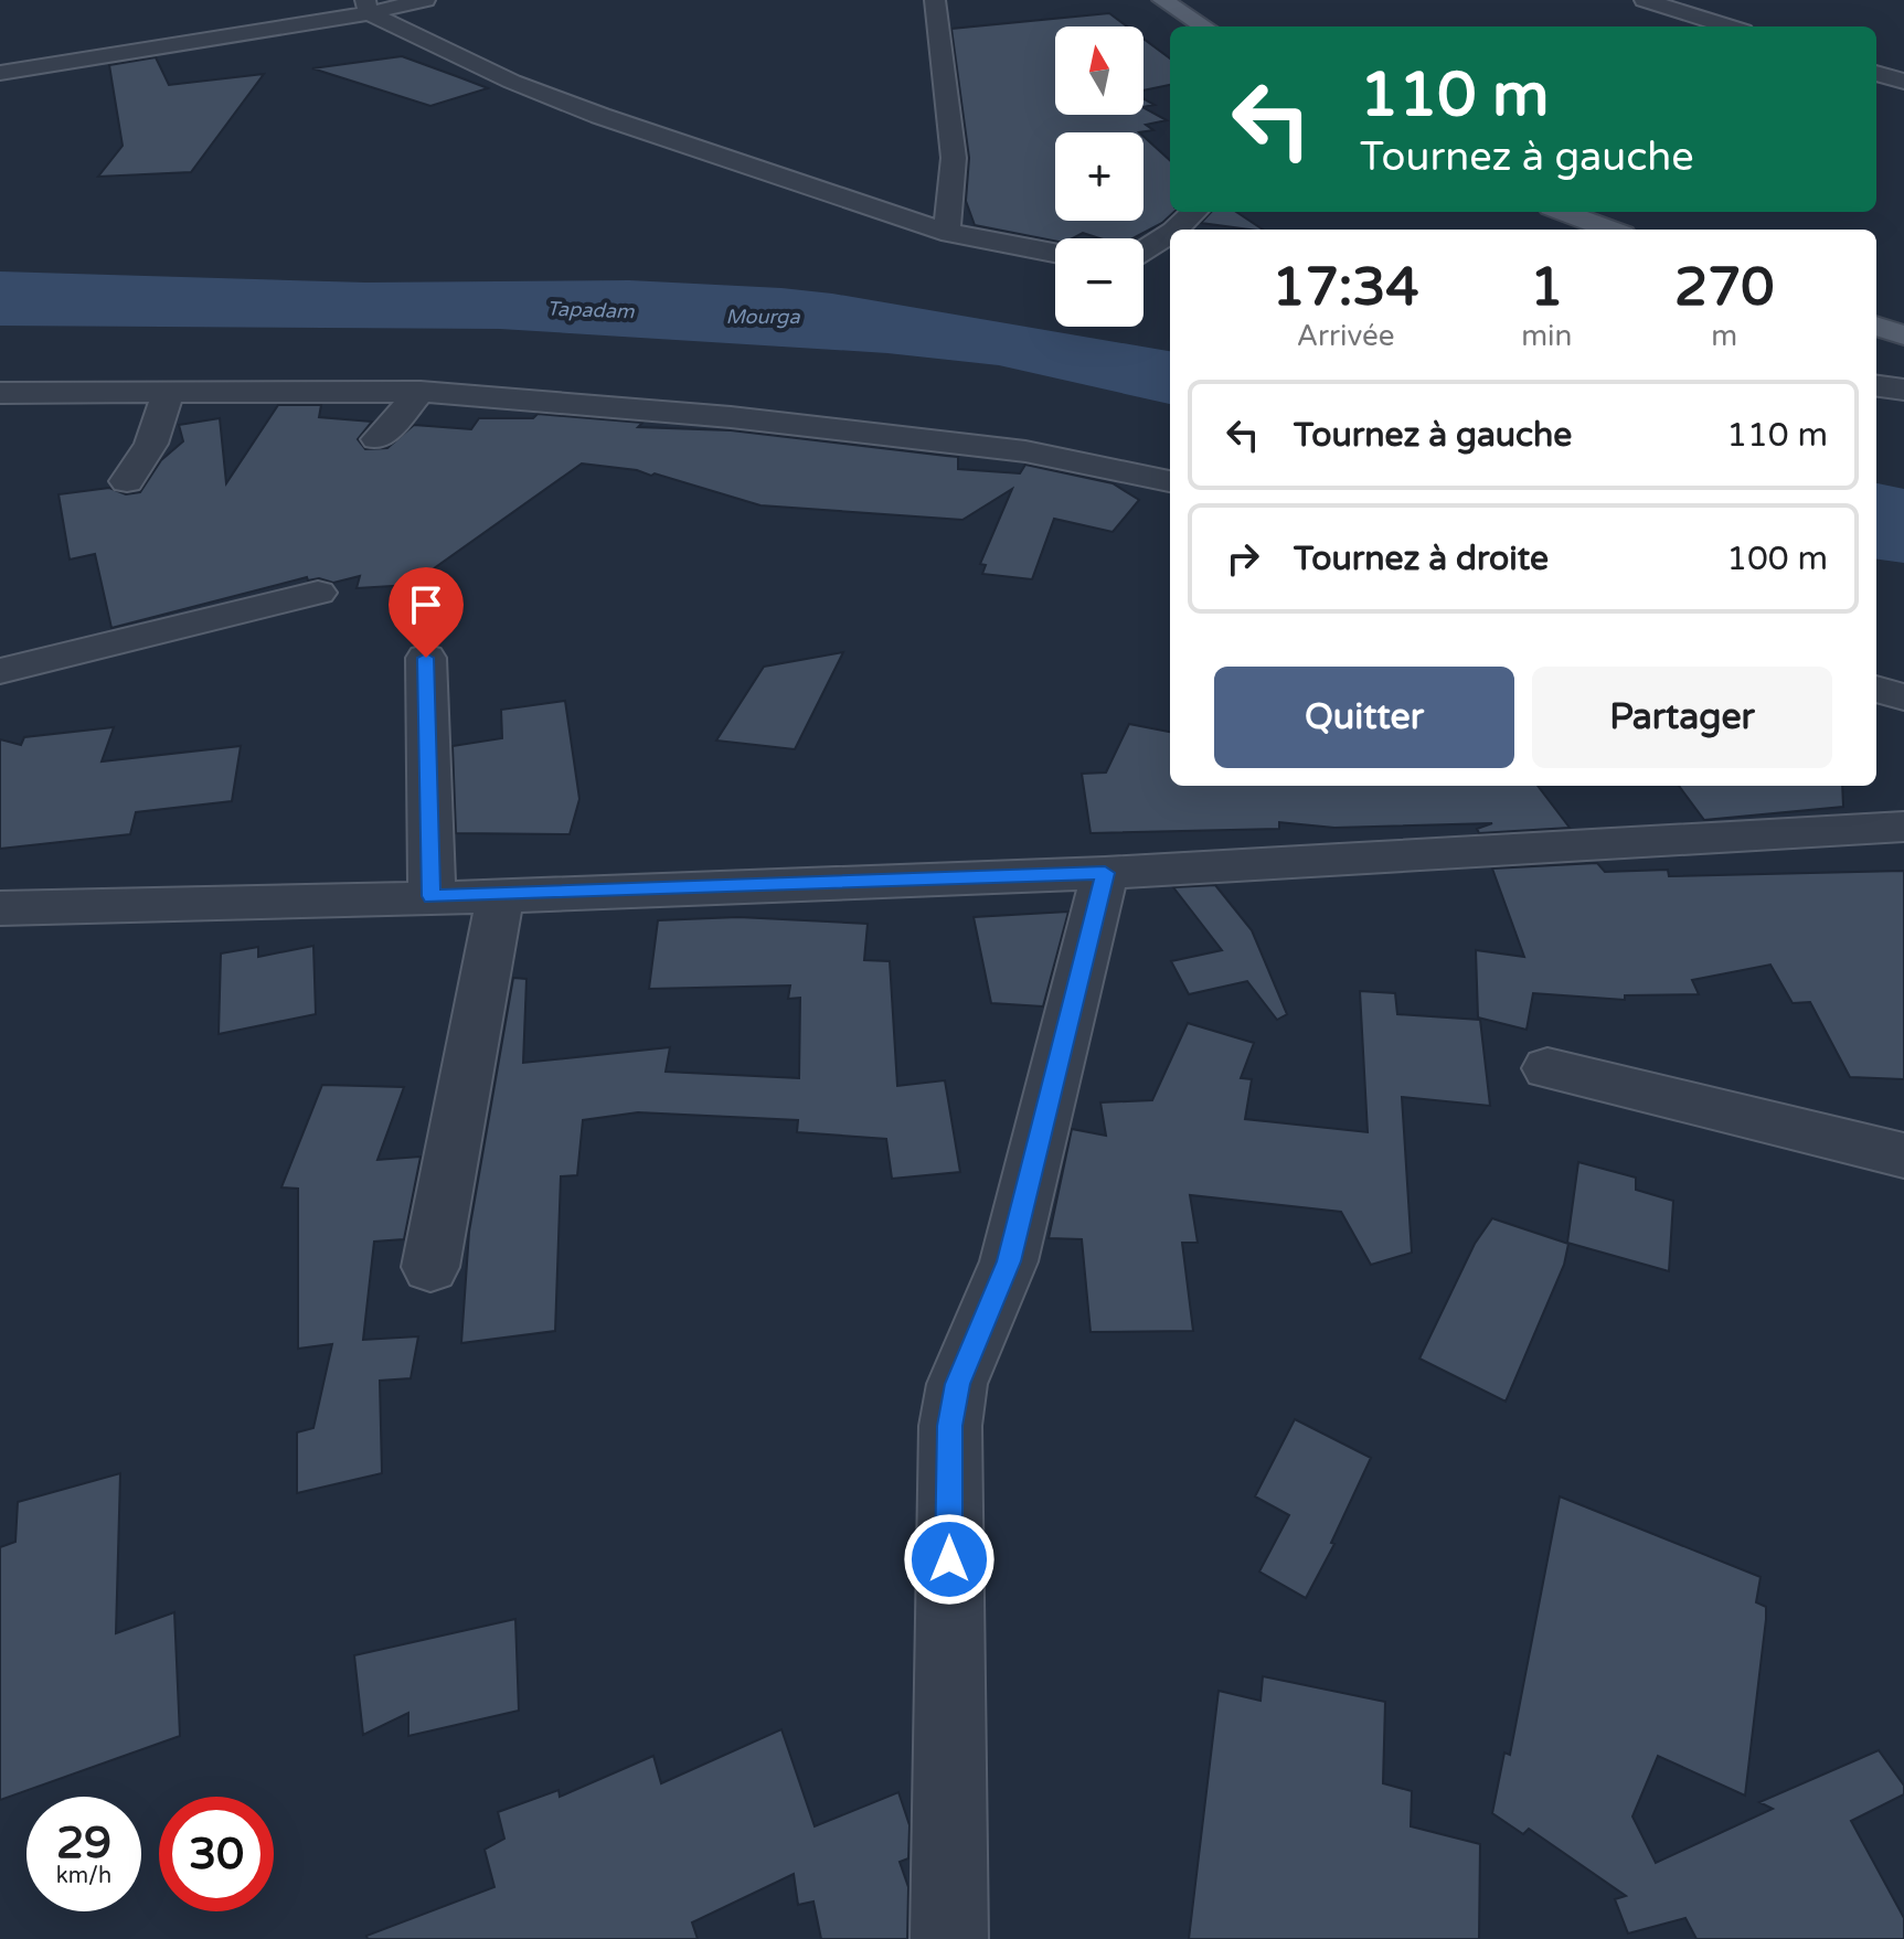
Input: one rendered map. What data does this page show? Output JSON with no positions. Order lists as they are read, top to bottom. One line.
{"water":["Tapadam","Mourga"],"north":"top","page":{"map_buttons":["+","−"],"turn":["110 m","Tournez à gauche"],"eta":["17:34","Arrivée","1","min","270","m"],"list":[{"name":"Tournez à gauche","value":"110 m"},{"name":"Tournez à droite","value":"100 m"}],"buttons":["Quitter","Partager"],"speed":"29 km/h","limit":"30"}}
